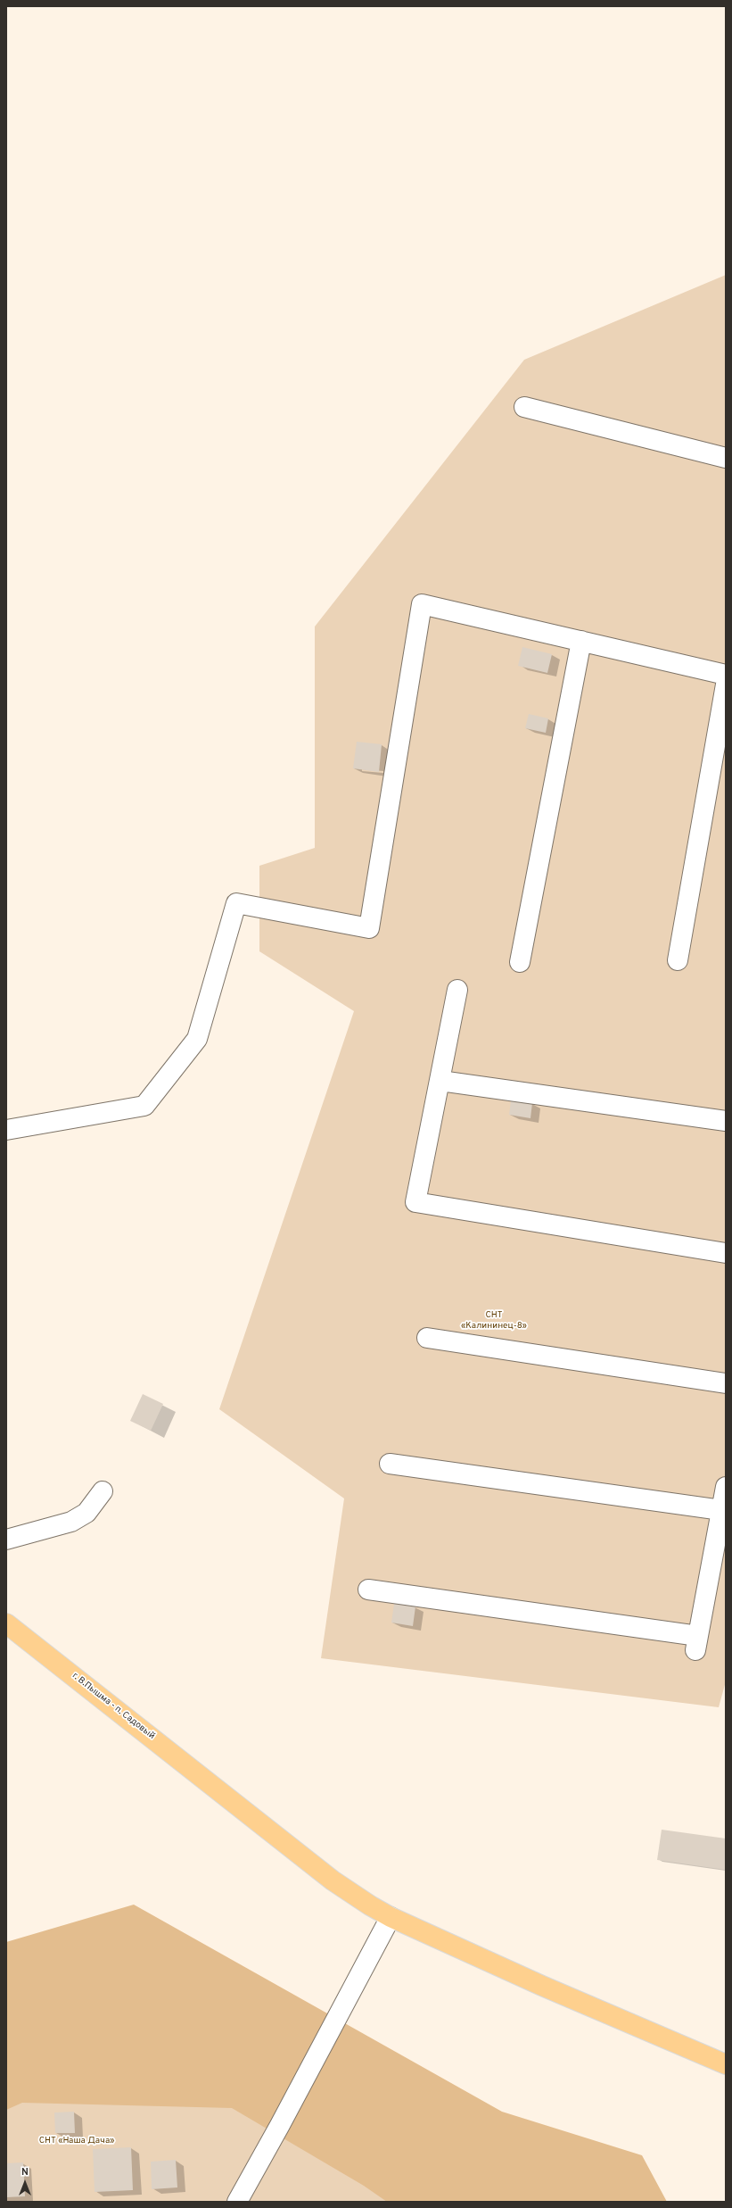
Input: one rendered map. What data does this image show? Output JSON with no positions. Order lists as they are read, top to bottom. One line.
{"streets":{"main road":["г. В.Пышма - п. Садовый"]},"parks":["СНТ «Калининец-8»","СНТ «Наша Дача»"],"north":"top"}
